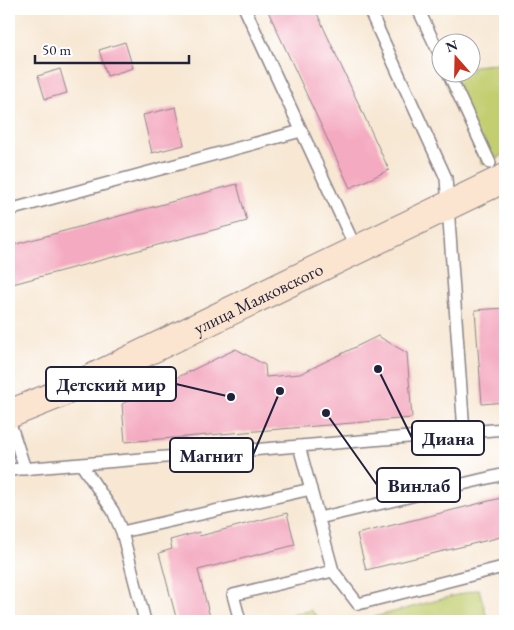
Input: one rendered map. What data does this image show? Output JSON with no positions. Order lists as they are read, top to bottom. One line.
{"streets":{"street":["улица Маяковского"]},"places":["Диана","Магнит","Детский мир","Винлаб"],"scale_bar":"50 m","north":"top"}
